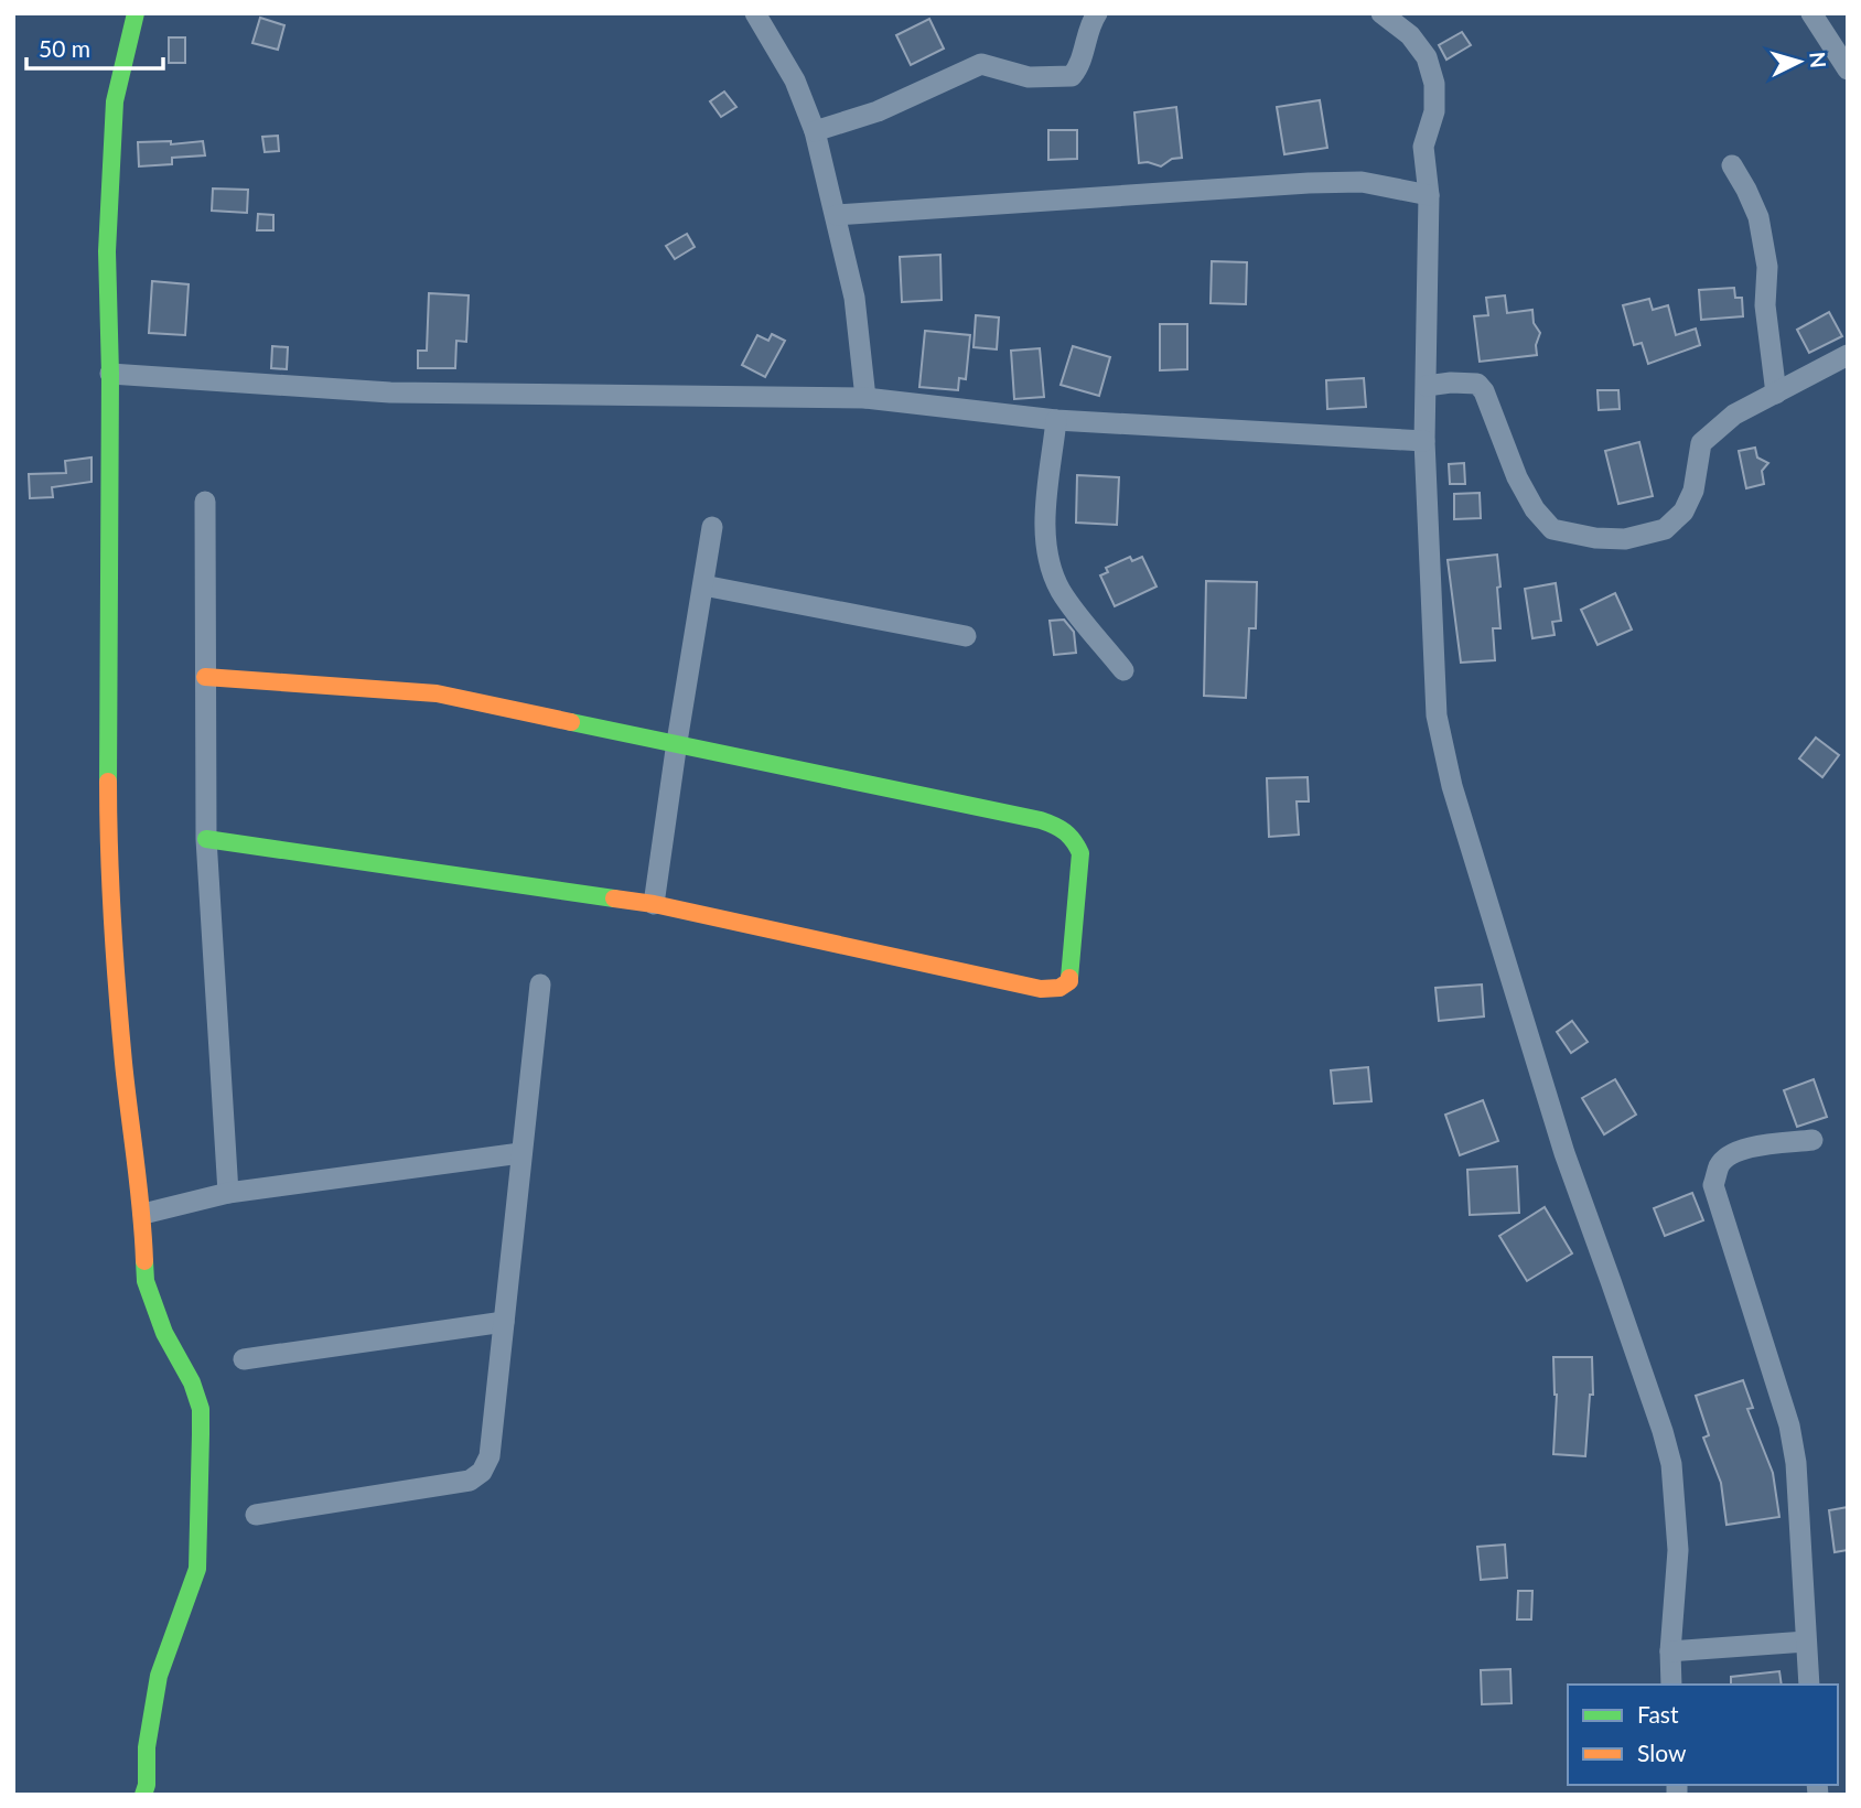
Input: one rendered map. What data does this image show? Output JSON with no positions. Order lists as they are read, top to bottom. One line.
{"legend":["Fast","Slow"],"scale_bar":"50 m","north":"right"}
